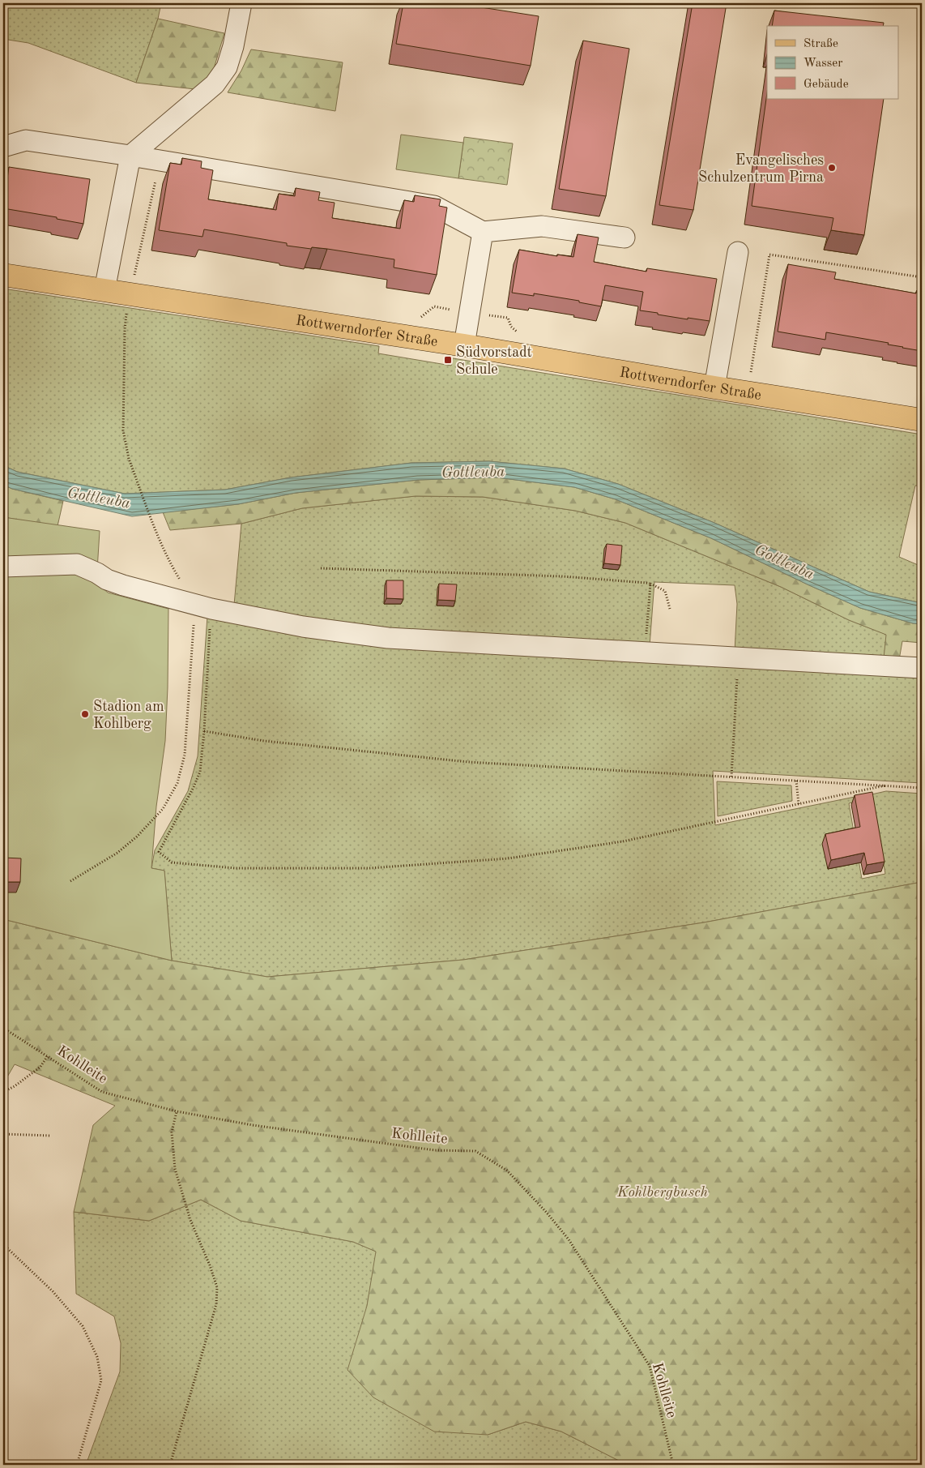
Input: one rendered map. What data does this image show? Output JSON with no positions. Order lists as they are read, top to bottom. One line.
{"streets":{"main road":["Rottwerndorfer Straße"],"path":["Kohlleite"]},"water":["Gottleuba"],"parks":["Kohlbergbusch"],"places":{"other":["Evangelisches Schulzentrum Pirna","Stadion am Kohlberg"],"transit":["Südvorstadt Schule"]},"legend":["Straße","Wasser","Gebäude"]}
